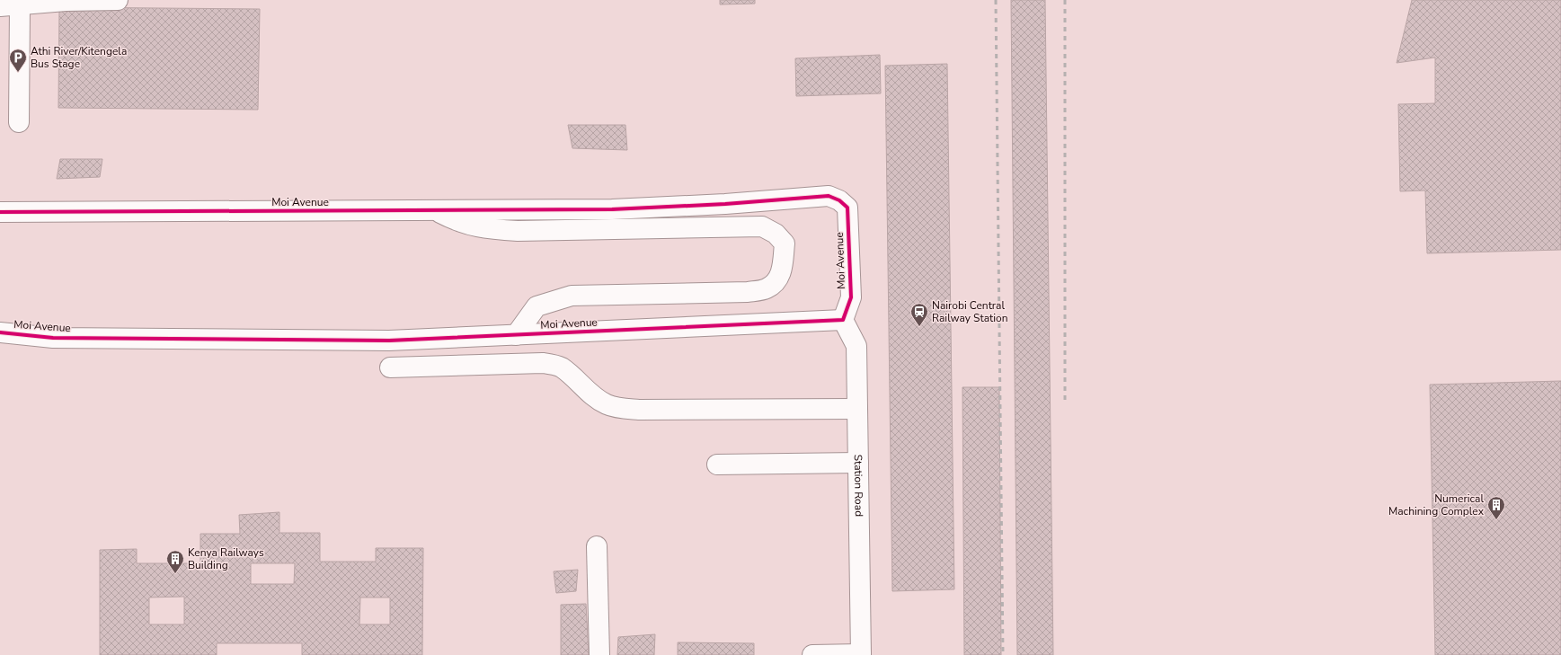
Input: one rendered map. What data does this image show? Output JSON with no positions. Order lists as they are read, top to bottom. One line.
{"streets":{"street":["Moi Avenue","Station Road"]},"crossings":[["Moi Avenue","Station Road"]],"places":{"parking":["Athi River/Kitengela Bus Stage"],"station":["Nairobi Central Railway Station"],"building":["Numerical Machining Complex","Kenya Railways Building"]}}
